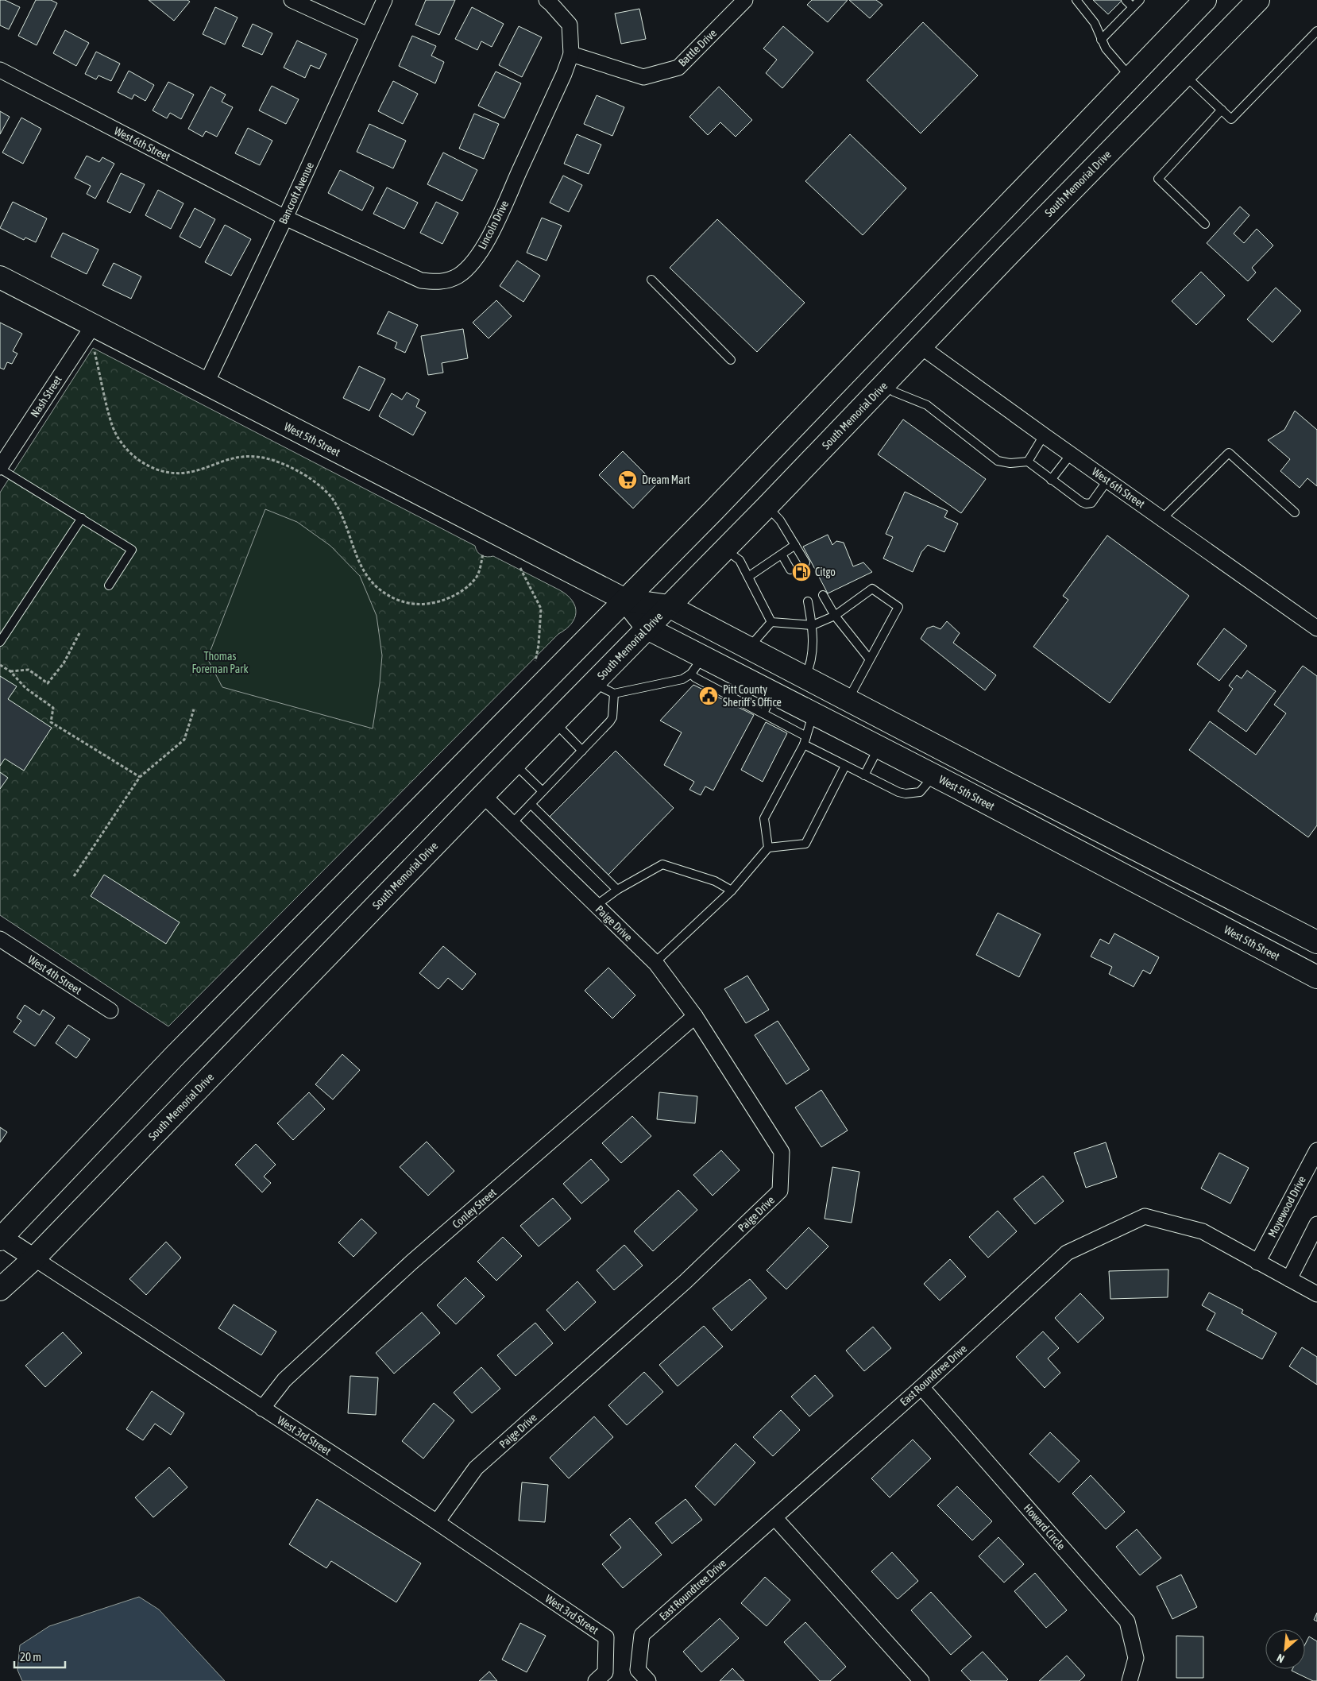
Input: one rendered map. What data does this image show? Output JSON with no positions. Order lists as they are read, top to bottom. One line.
{"streets":{"main road":["South Memorial Drive","West 5th Street"],"street":["Battle Drive","West 6th Street","Bancroft Avenue","Lincoln Drive","Nash Street","Paige Drive","West 4th Street","Moyewood Drive","Conley Street","East Roundtree Drive","West 3rd Street","Howard Circle"]},"crossings":[["Battle Drive","Lincoln Drive"],["West 6th Street","South Memorial Drive"],["West 6th Street","Bancroft Avenue"],["West 6th Street","Lincoln Drive"],["South Memorial Drive","West 5th Street"],["South Memorial Drive","Paige Drive"],["South Memorial Drive","West 3rd Street"],["Bancroft Avenue","Lincoln Drive"],["Bancroft Avenue","West 5th Street"],["Nash Street","West 5th Street"],["Paige Drive","Conley Street"],["Paige Drive","West 3rd Street"],["Moyewood Drive","East Roundtree Drive"],["Conley Street","West 3rd Street"],["East Roundtree Drive","Howard Circle"]],"parks":["Thomas Foreman Park"],"places":{"supermarket":["Dream Mart"],"fuel station":["Citgo"],"public building":["Pitt County Sheriff's Office"]},"scale_bar":"20 m","north":"bottom left"}
